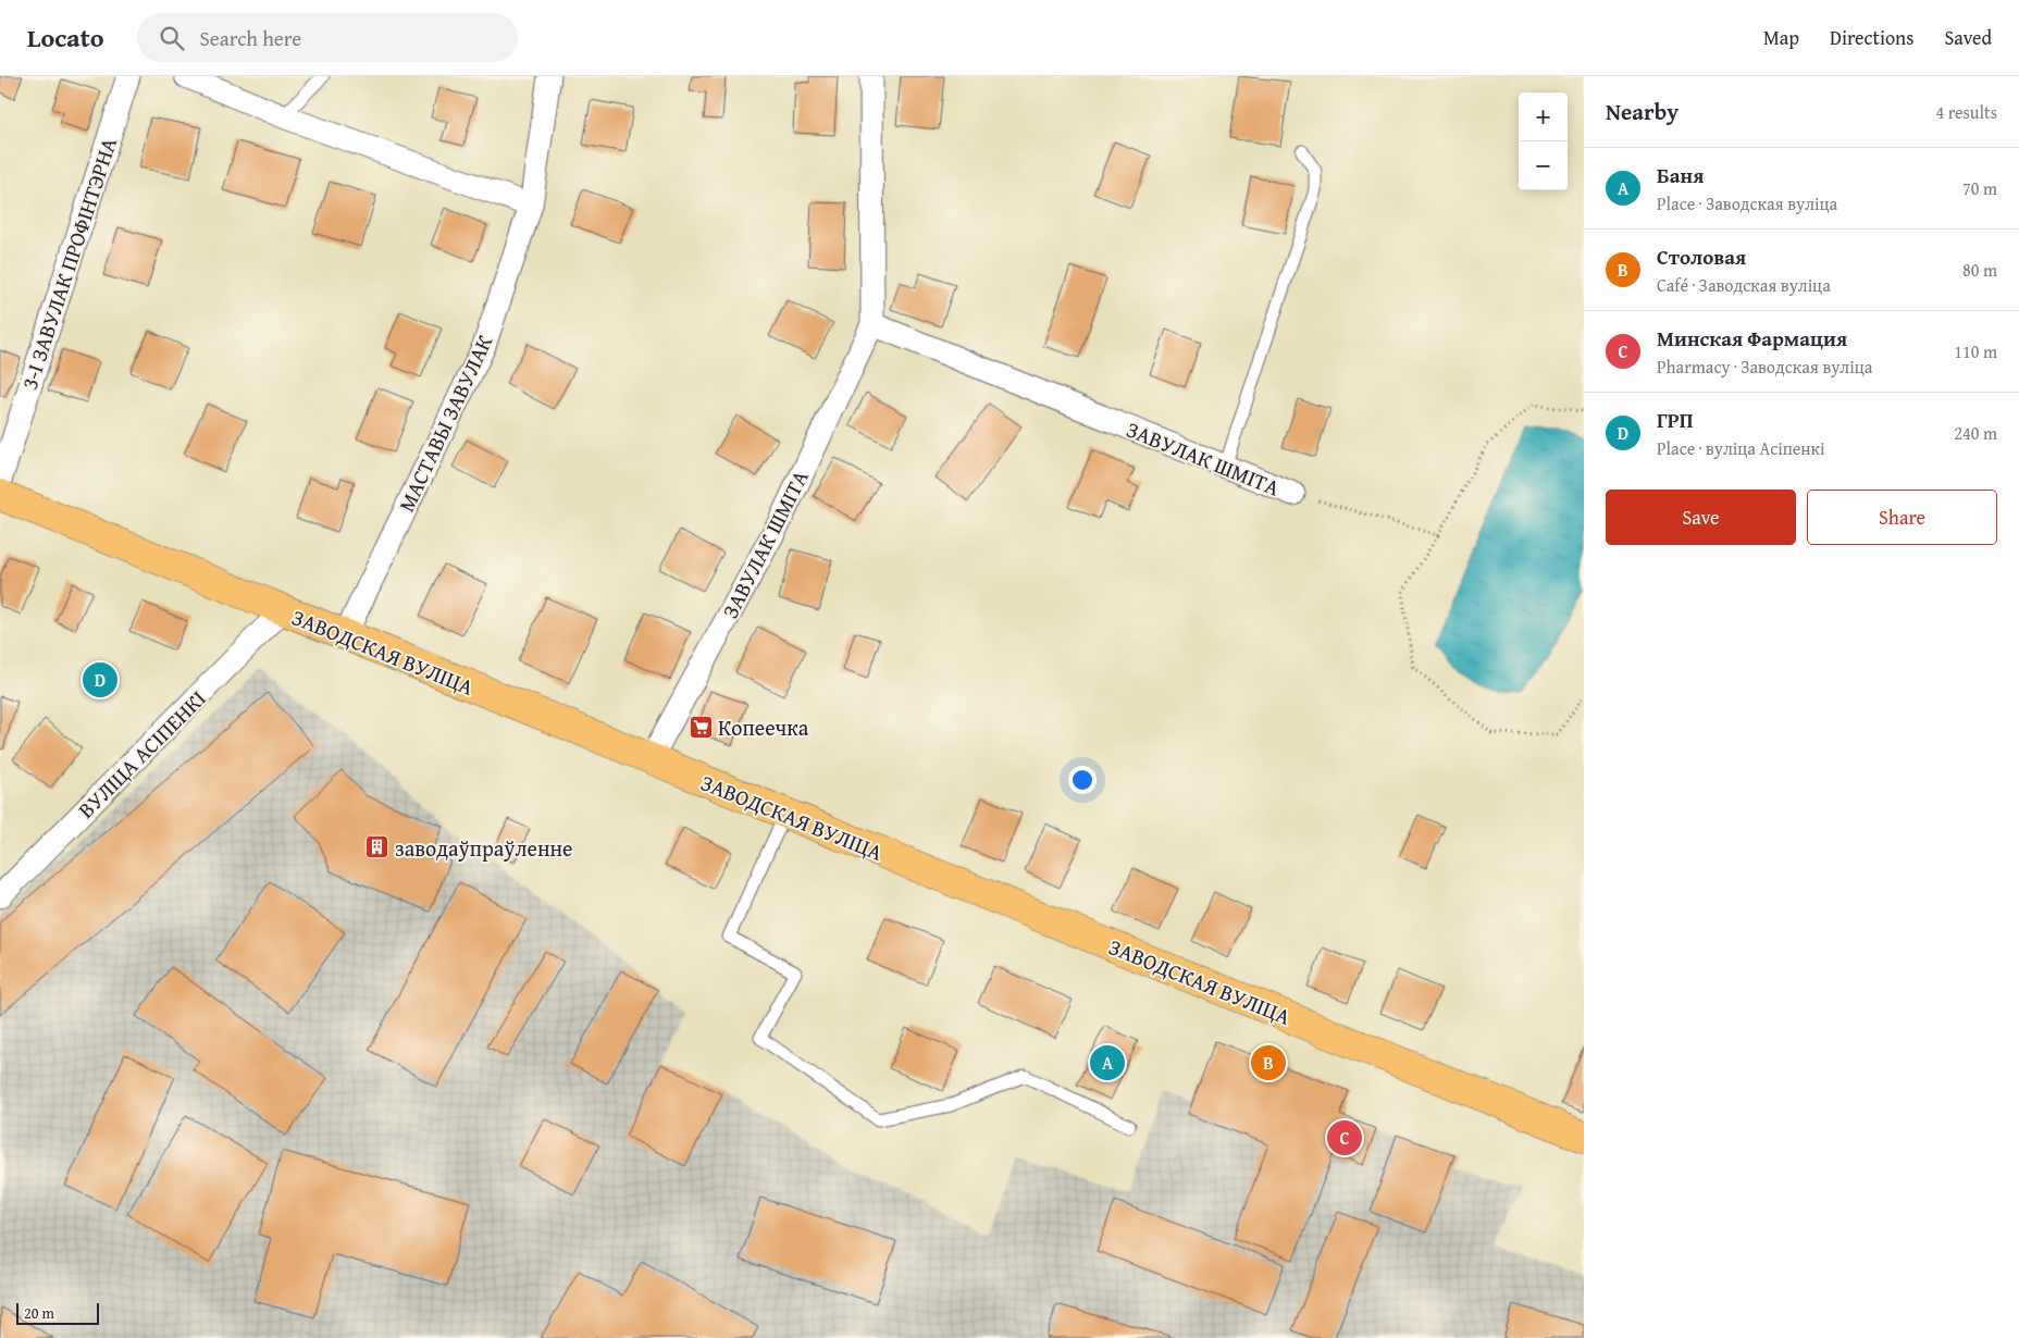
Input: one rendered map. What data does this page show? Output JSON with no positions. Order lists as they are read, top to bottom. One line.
{"streets":{"main road":["ЗАВОДСКАЯ ВУЛІЦА"],"street":["3-І ЗАВУЛАК ПРОФІНТЭРНА","МАСТАВЫ ЗАВУЛАК","ЗАВУЛАК ШМІТА","ВУЛІЦА АСІПЕНКІ"]},"crossings":[["МАСТАВЫ ЗАВУЛАК","ЗАВОДСКАЯ ВУЛІЦА"],["ЗАВУЛАК ШМІТА","ЗАВОДСКАЯ ВУЛІЦА"],["ЗАВОДСКАЯ ВУЛІЦА","ВУЛІЦА АСІПЕНКІ"]],"places":{"supermarket":["Копеечка"],"building":["заводаўпраўленне"]},"scale_bar":"20 m","page":{"header":"Locato","search":"Search here","nav":["Map","Directions","Saved"],"heading":["Nearby","4 results"],"map_buttons":["+","−"],"list":[{"mark":"A","name":"Баня","note":"Place · Заводская вуліца","value":"70 m"},{"mark":"B","name":"Столовая","note":"Café · Заводская вуліца","value":"80 m"},{"mark":"C","name":"Минская Фармация","note":"Pharmacy · Заводская вуліца","value":"110 m"},{"mark":"D","name":"ГРП","note":"Place · вуліца Асіпенкі","value":"240 m"}],"buttons":["Save","Share"],"pins":["D","A","B","C"],"scale":"20 m"}}
